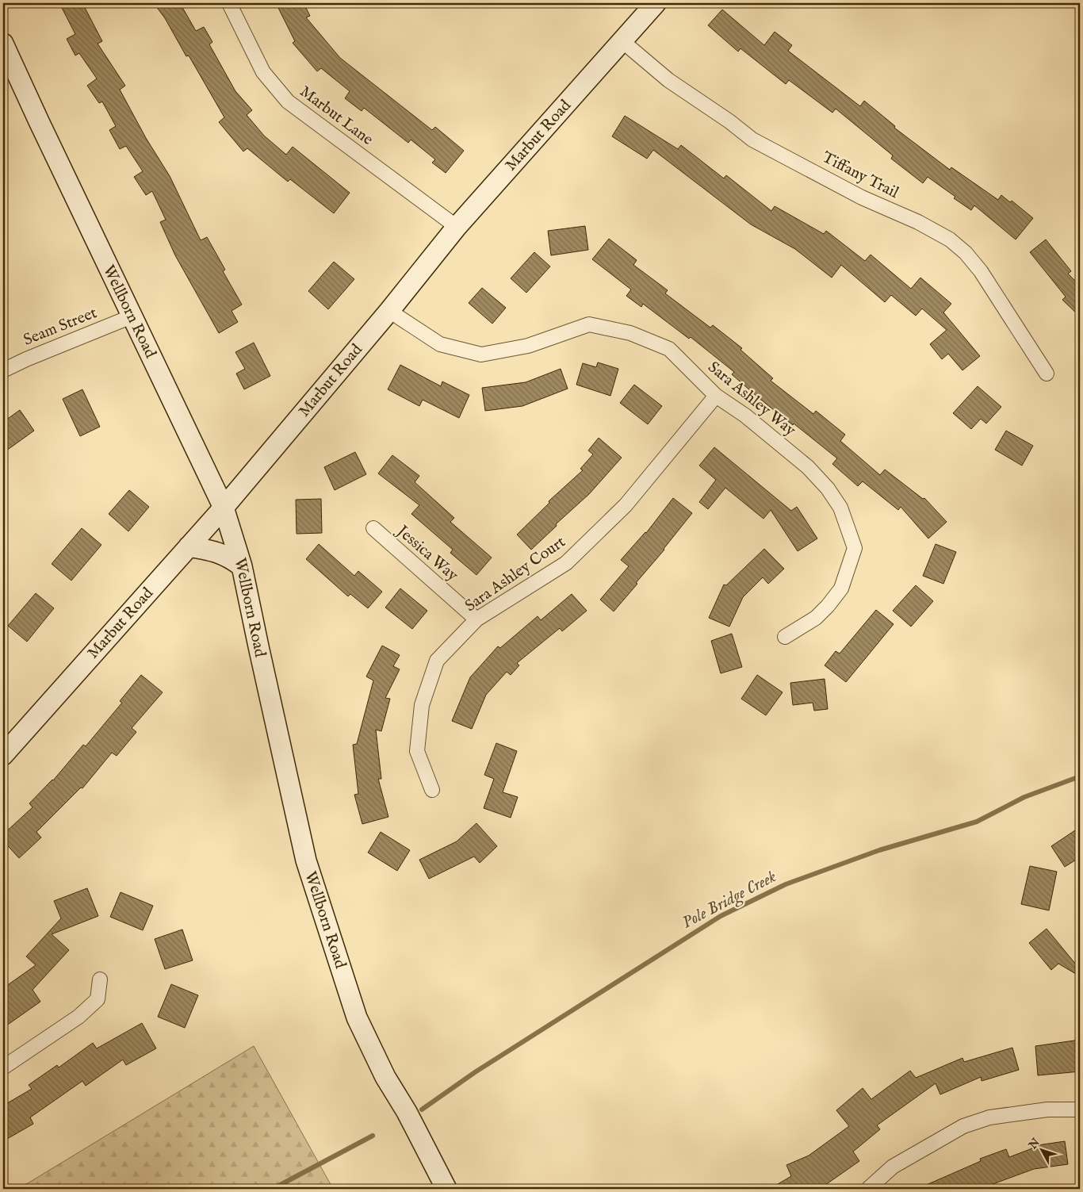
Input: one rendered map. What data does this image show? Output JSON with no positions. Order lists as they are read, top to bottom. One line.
{"streets":{"street":["Marbut Lane","Marbut Road","Tiffany Trail","Wellborn Road","Seam Street","Sara Ashley Way","Jessica Way","Sara Ashley Court"]},"crossings":[["Marbut Lane","Marbut Road"],["Marbut Road","Tiffany Trail"],["Marbut Road","Wellborn Road"],["Marbut Road","Sara Ashley Way"],["Wellborn Road","Seam Street"],["Sara Ashley Way","Sara Ashley Court"],["Jessica Way","Sara Ashley Court"]],"water":["Pole Bridge Creek"],"north":"top left"}
